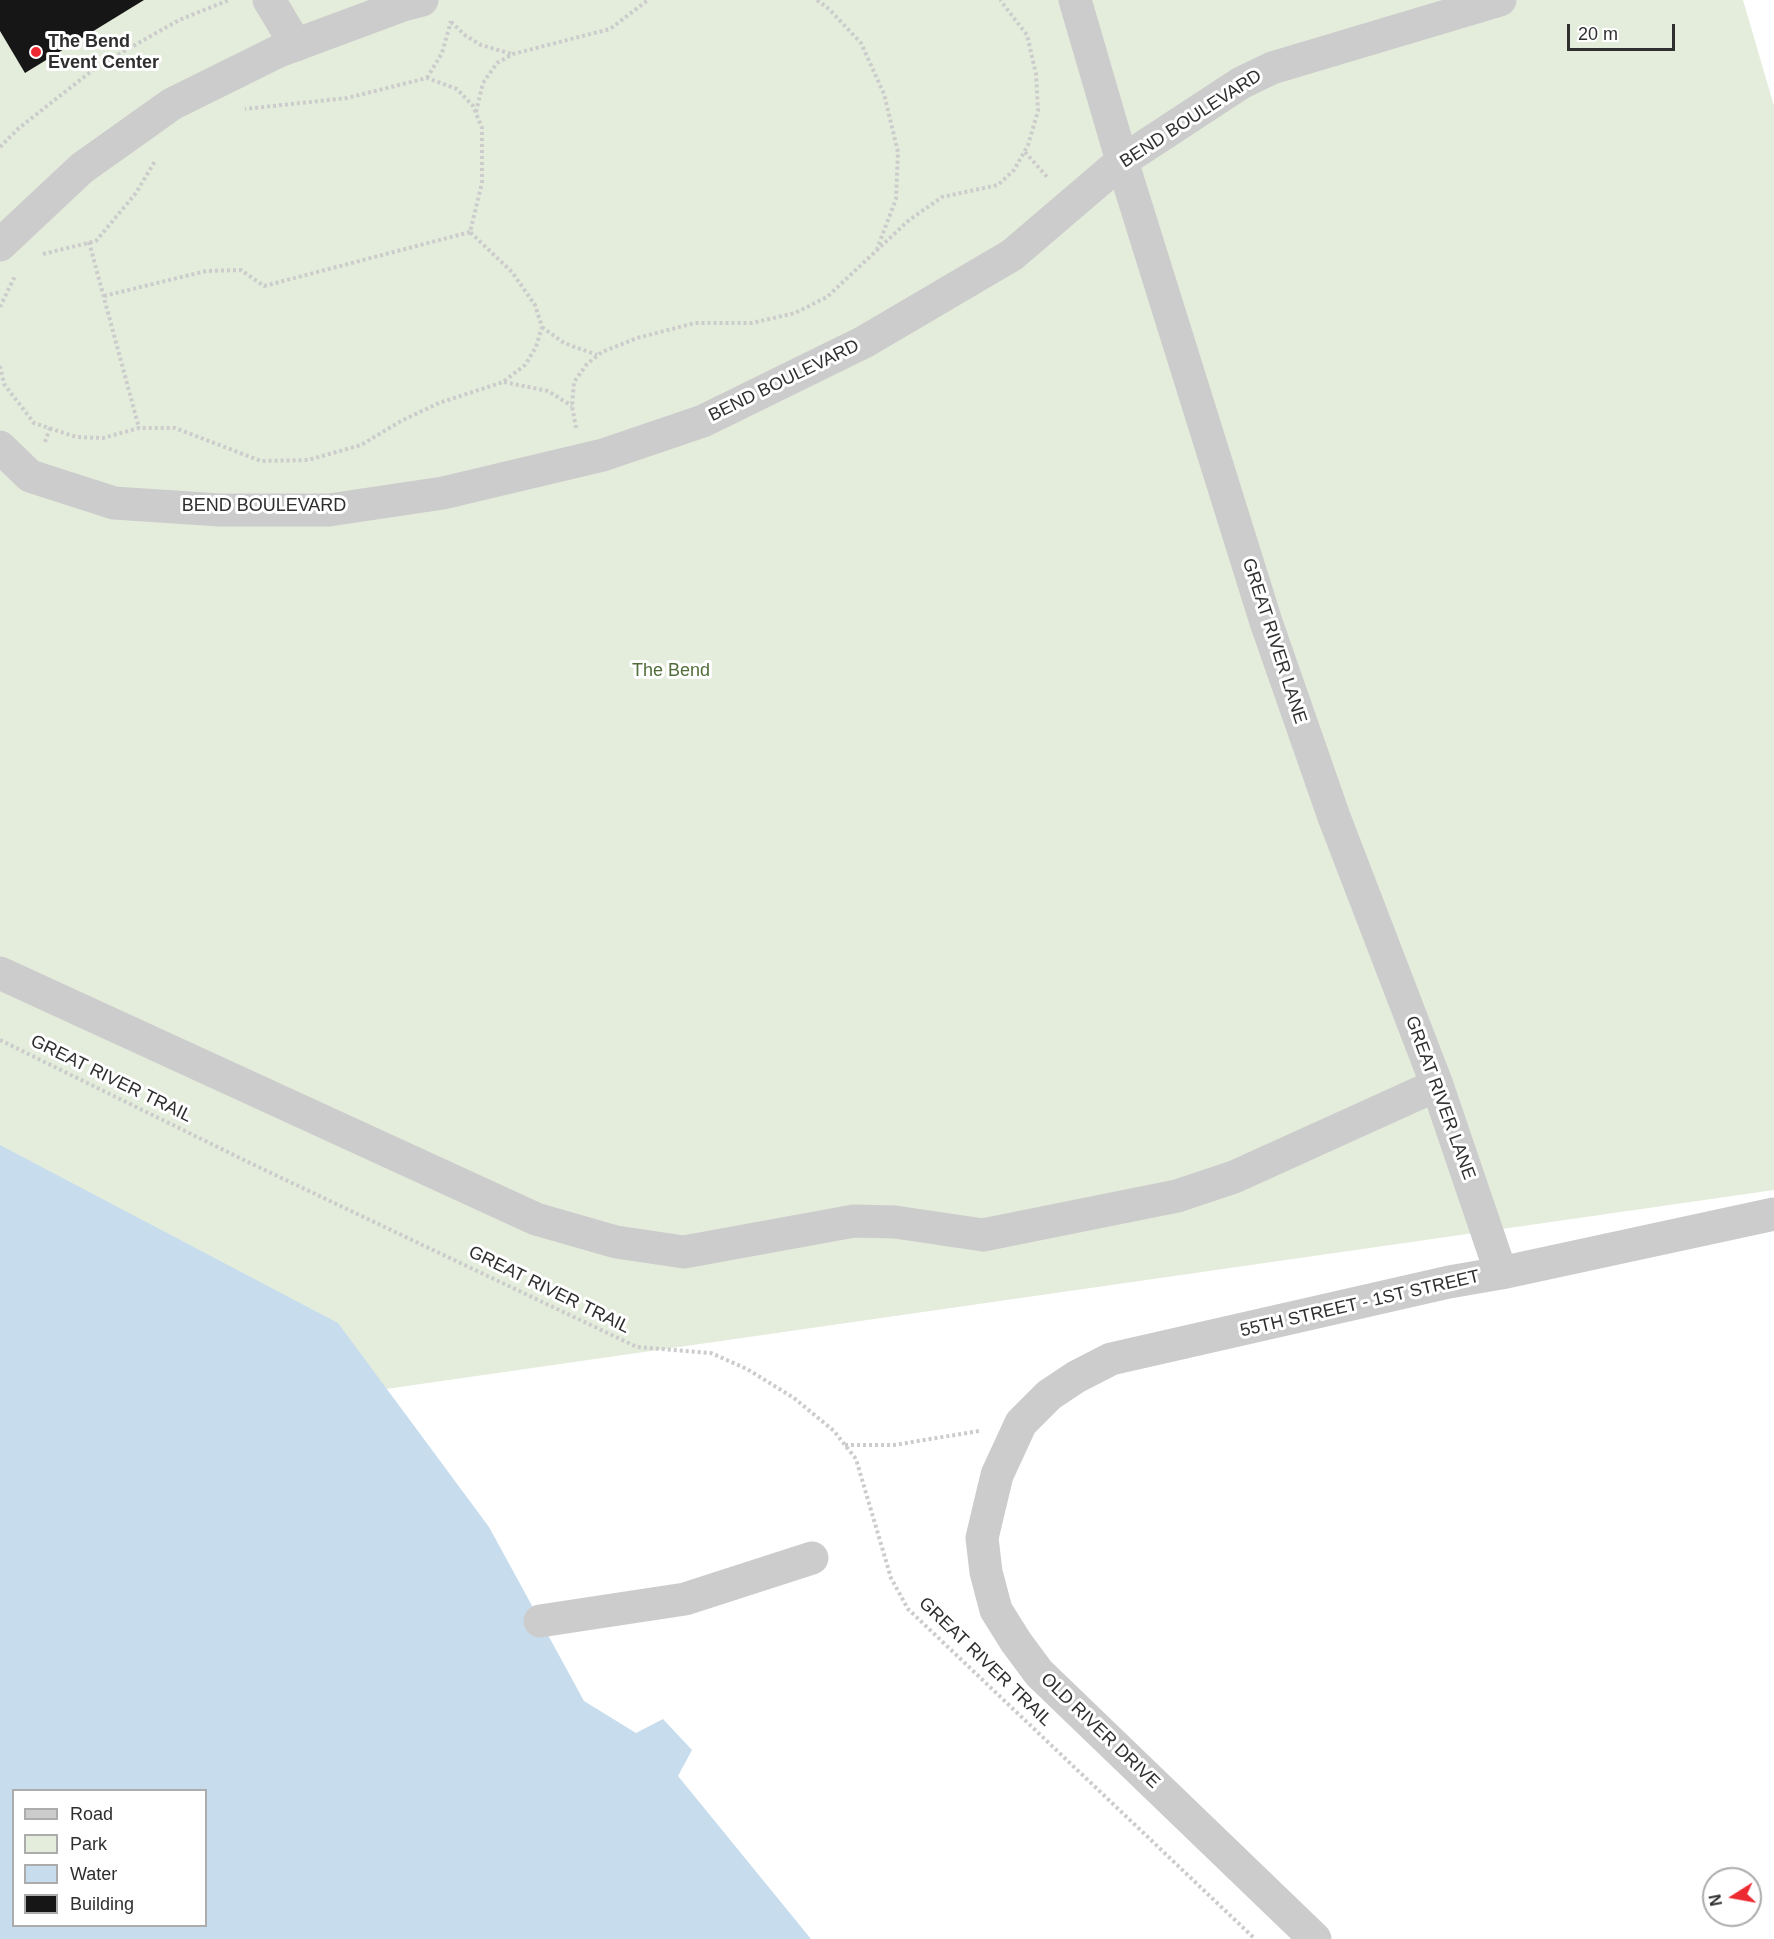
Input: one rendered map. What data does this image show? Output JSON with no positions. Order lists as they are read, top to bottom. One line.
{"streets":{"street":["BEND BOULEVARD","GREAT RIVER LANE","55TH STREET - 1ST STREET","OLD RIVER DRIVE"],"path":["GREAT RIVER TRAIL"]},"crossings":[["BEND BOULEVARD","GREAT RIVER LANE"],["GREAT RIVER LANE","55TH STREET - 1ST STREET"],["55TH STREET - 1ST STREET","OLD RIVER DRIVE"]],"parks":["The Bend"],"places":["The Bend Event Center"],"legend":["Road","Park","Water","Building"],"scale_bar":"20 m","north":"left"}
